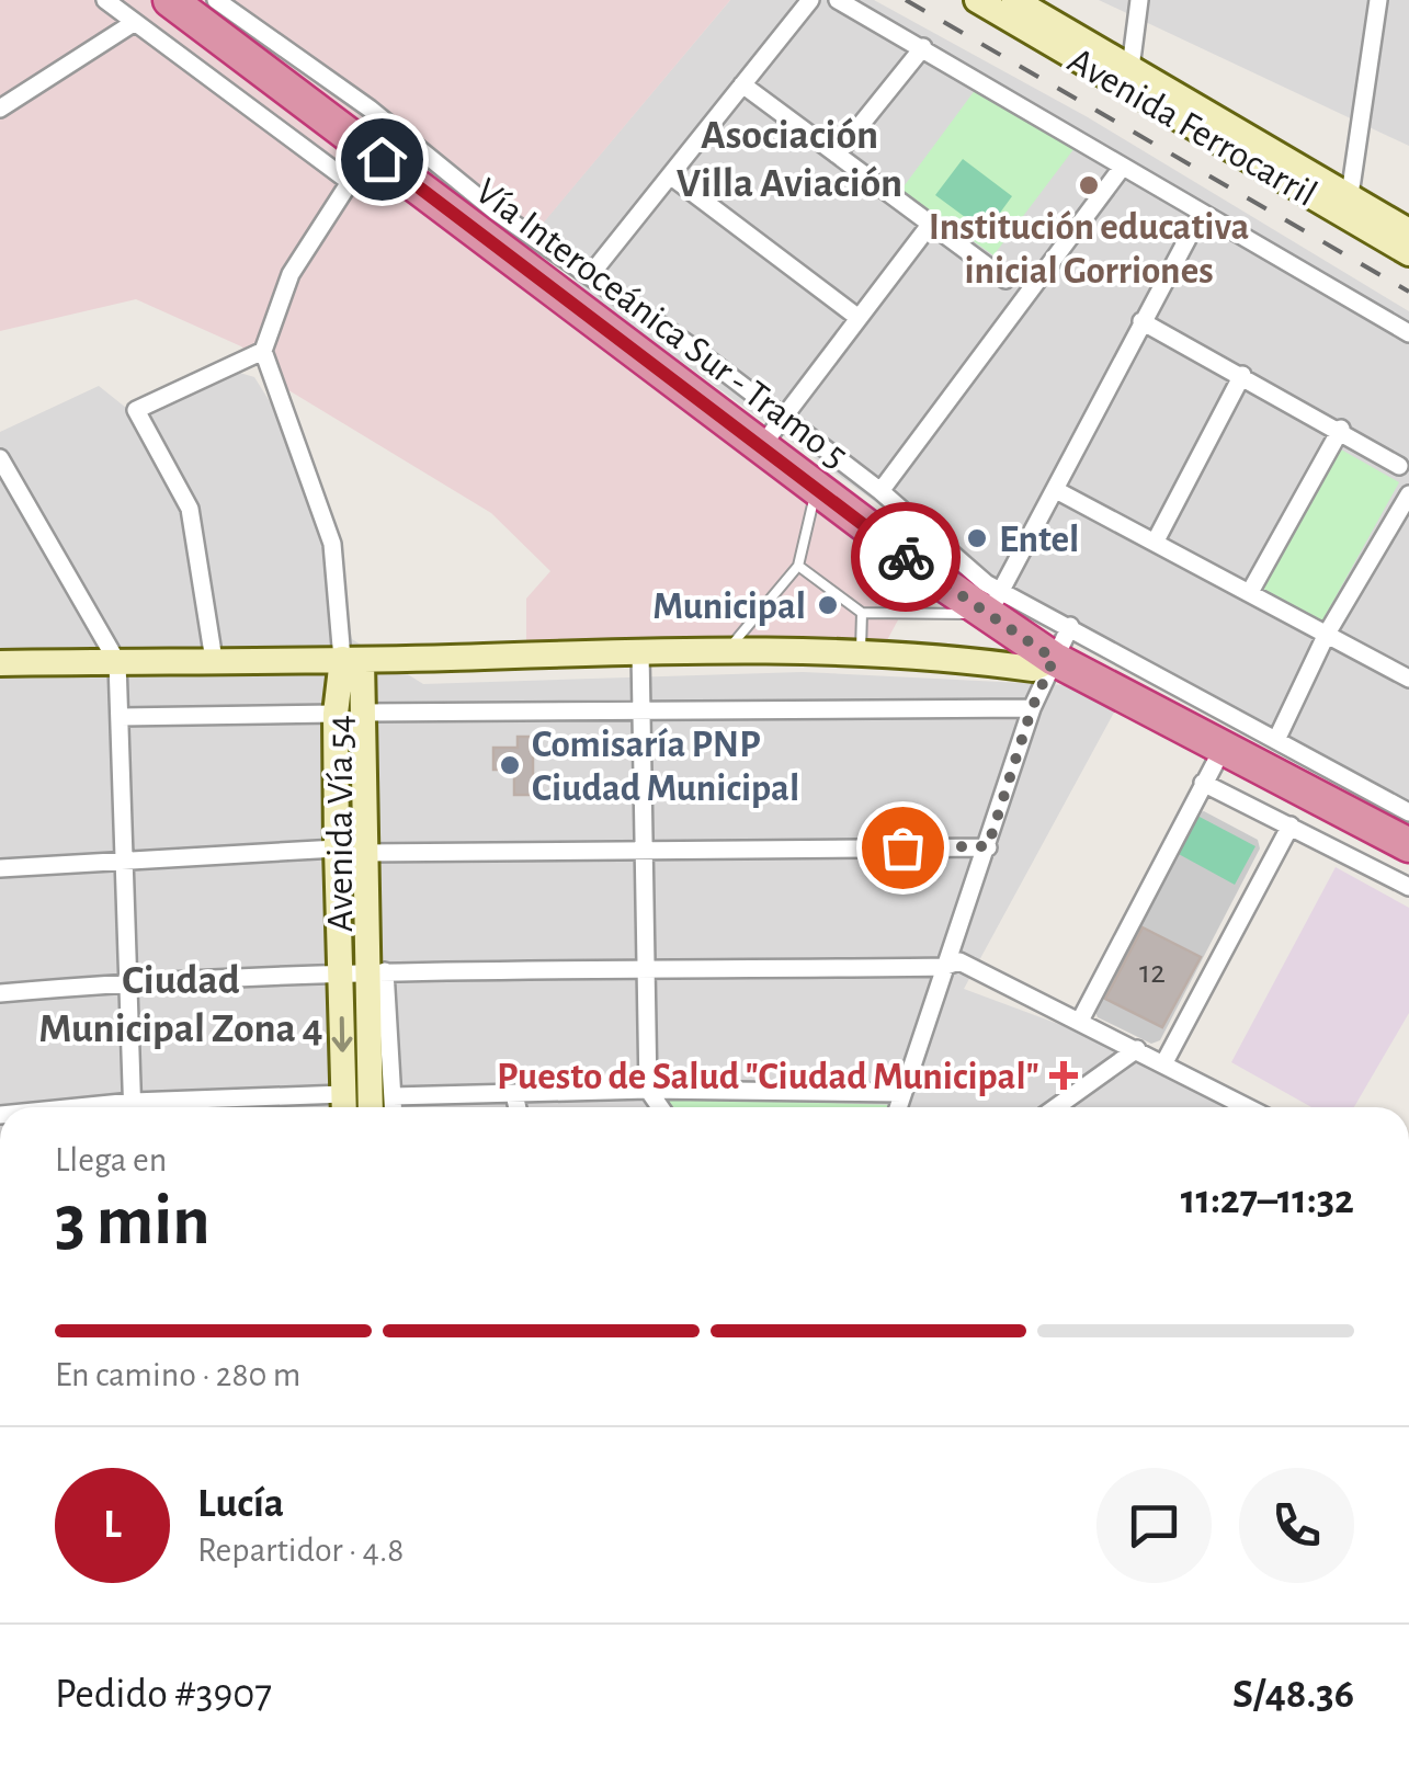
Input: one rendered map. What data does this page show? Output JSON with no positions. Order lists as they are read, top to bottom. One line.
{"streets":{"highway":["Vía Interoceánica Sur - Tramo 5"],"main road":["Avenida Ferrocarril","Avenida Vía 54"]},"districts":["Asociación Villa Aviación","Ciudad Municipal Zona 4"],"places":{"other":["Institución educativa inicial Gorriones","Entel","Municipal","Comisaría PNP Ciudad Municipal"],"health":["Puesto de Salud \"Ciudad Municipal\""]},"house_numbers":["12"],"page":{"heading":["3 min","Llega en","11:27–11:32"],"panel":["Lucía","Repartidor · 4.8","Pedido #3907","S/48.36"],"bar":"En camino · 280 m","round":"L"}}
